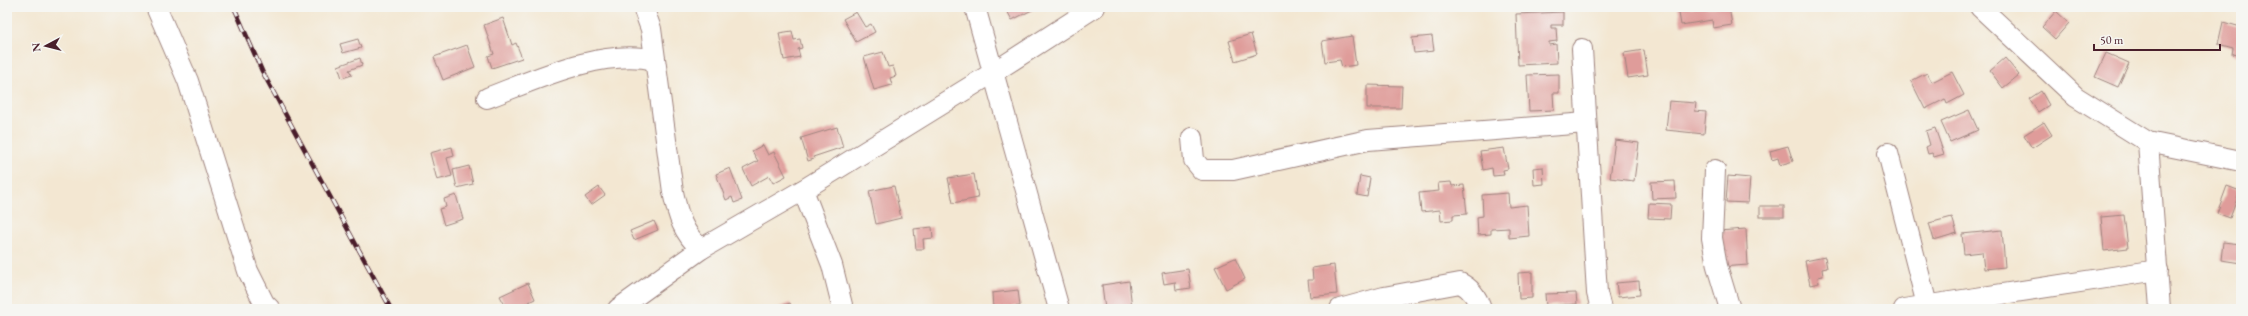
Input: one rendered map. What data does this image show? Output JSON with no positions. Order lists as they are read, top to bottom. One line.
{"scale_bar":"50 m","north":"left"}
